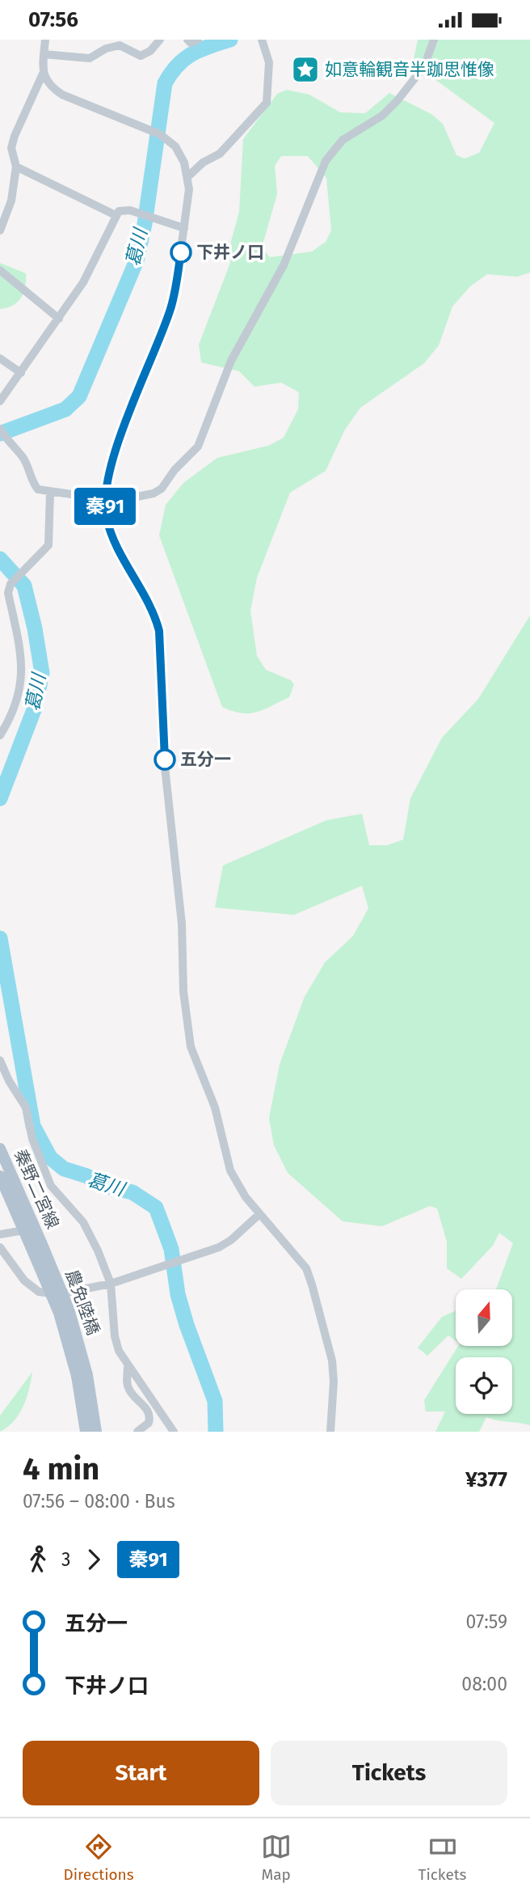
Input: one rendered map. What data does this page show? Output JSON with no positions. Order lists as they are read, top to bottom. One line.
{"streets":{"main road":["秦野二宮線","農免陸橋"]},"crossings":[["秦野二宮線","農免陸橋"]],"water":["葛川"],"places":{"place":["如意輪観音半跏思惟像"],"other":["下井ノ口","五分一"]},"lines":["bus line 秦91"],"north":"top","page":{"status":"07:56","on_map":"秦91","heading":["4 min","07:56 – 08:00 · Bus","¥377"],"legs":["3","秦91"],"list":[{"name":"五分一","value":"07:59"},{"name":"下井ノ口","value":"08:00"}],"buttons":["Start","Tickets"],"tabs":["Directions","Map","Tickets"]}}
